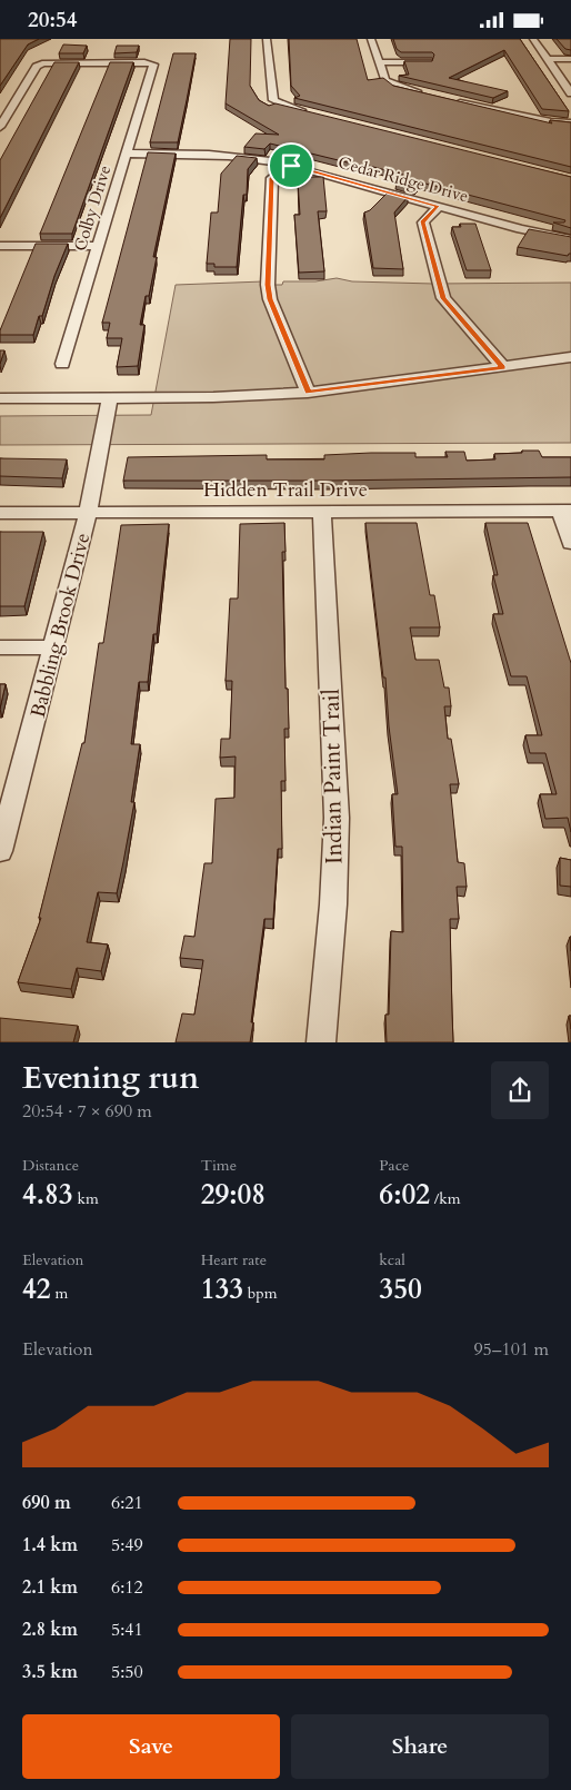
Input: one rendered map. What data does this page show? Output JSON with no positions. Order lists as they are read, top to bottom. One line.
{"streets":{"street":["Cedar Ridge Drive","Colby Drive","Hidden Trail Drive","Babbling Brook Drive","Indian Paint Trail"]},"crossings":[["Cedar Ridge Drive","Colby Drive"],["Hidden Trail Drive","Babbling Brook Drive"],["Hidden Trail Drive","Indian Paint Trail"]],"page":{"status":"20:54","heading":["Evening run","20:54 · 7 × 690 m"],"stats":[["Distance","4.83 km"],["Time","29:08"],["Pace","6:02 /km"],["Elevation","42 m"],["Heart rate","133 bpm"],["kcal","350"]],"chart":["Elevation","95–101 m"],"list":[{"name":"690 m","note":"6:21"},{"name":"1.4 km","note":"5:49"},{"name":"2.1 km","note":"6:12"},{"name":"2.8 km","note":"5:41"},{"name":"3.5 km","note":"5:50"}],"buttons":["Save","Share"]}}
